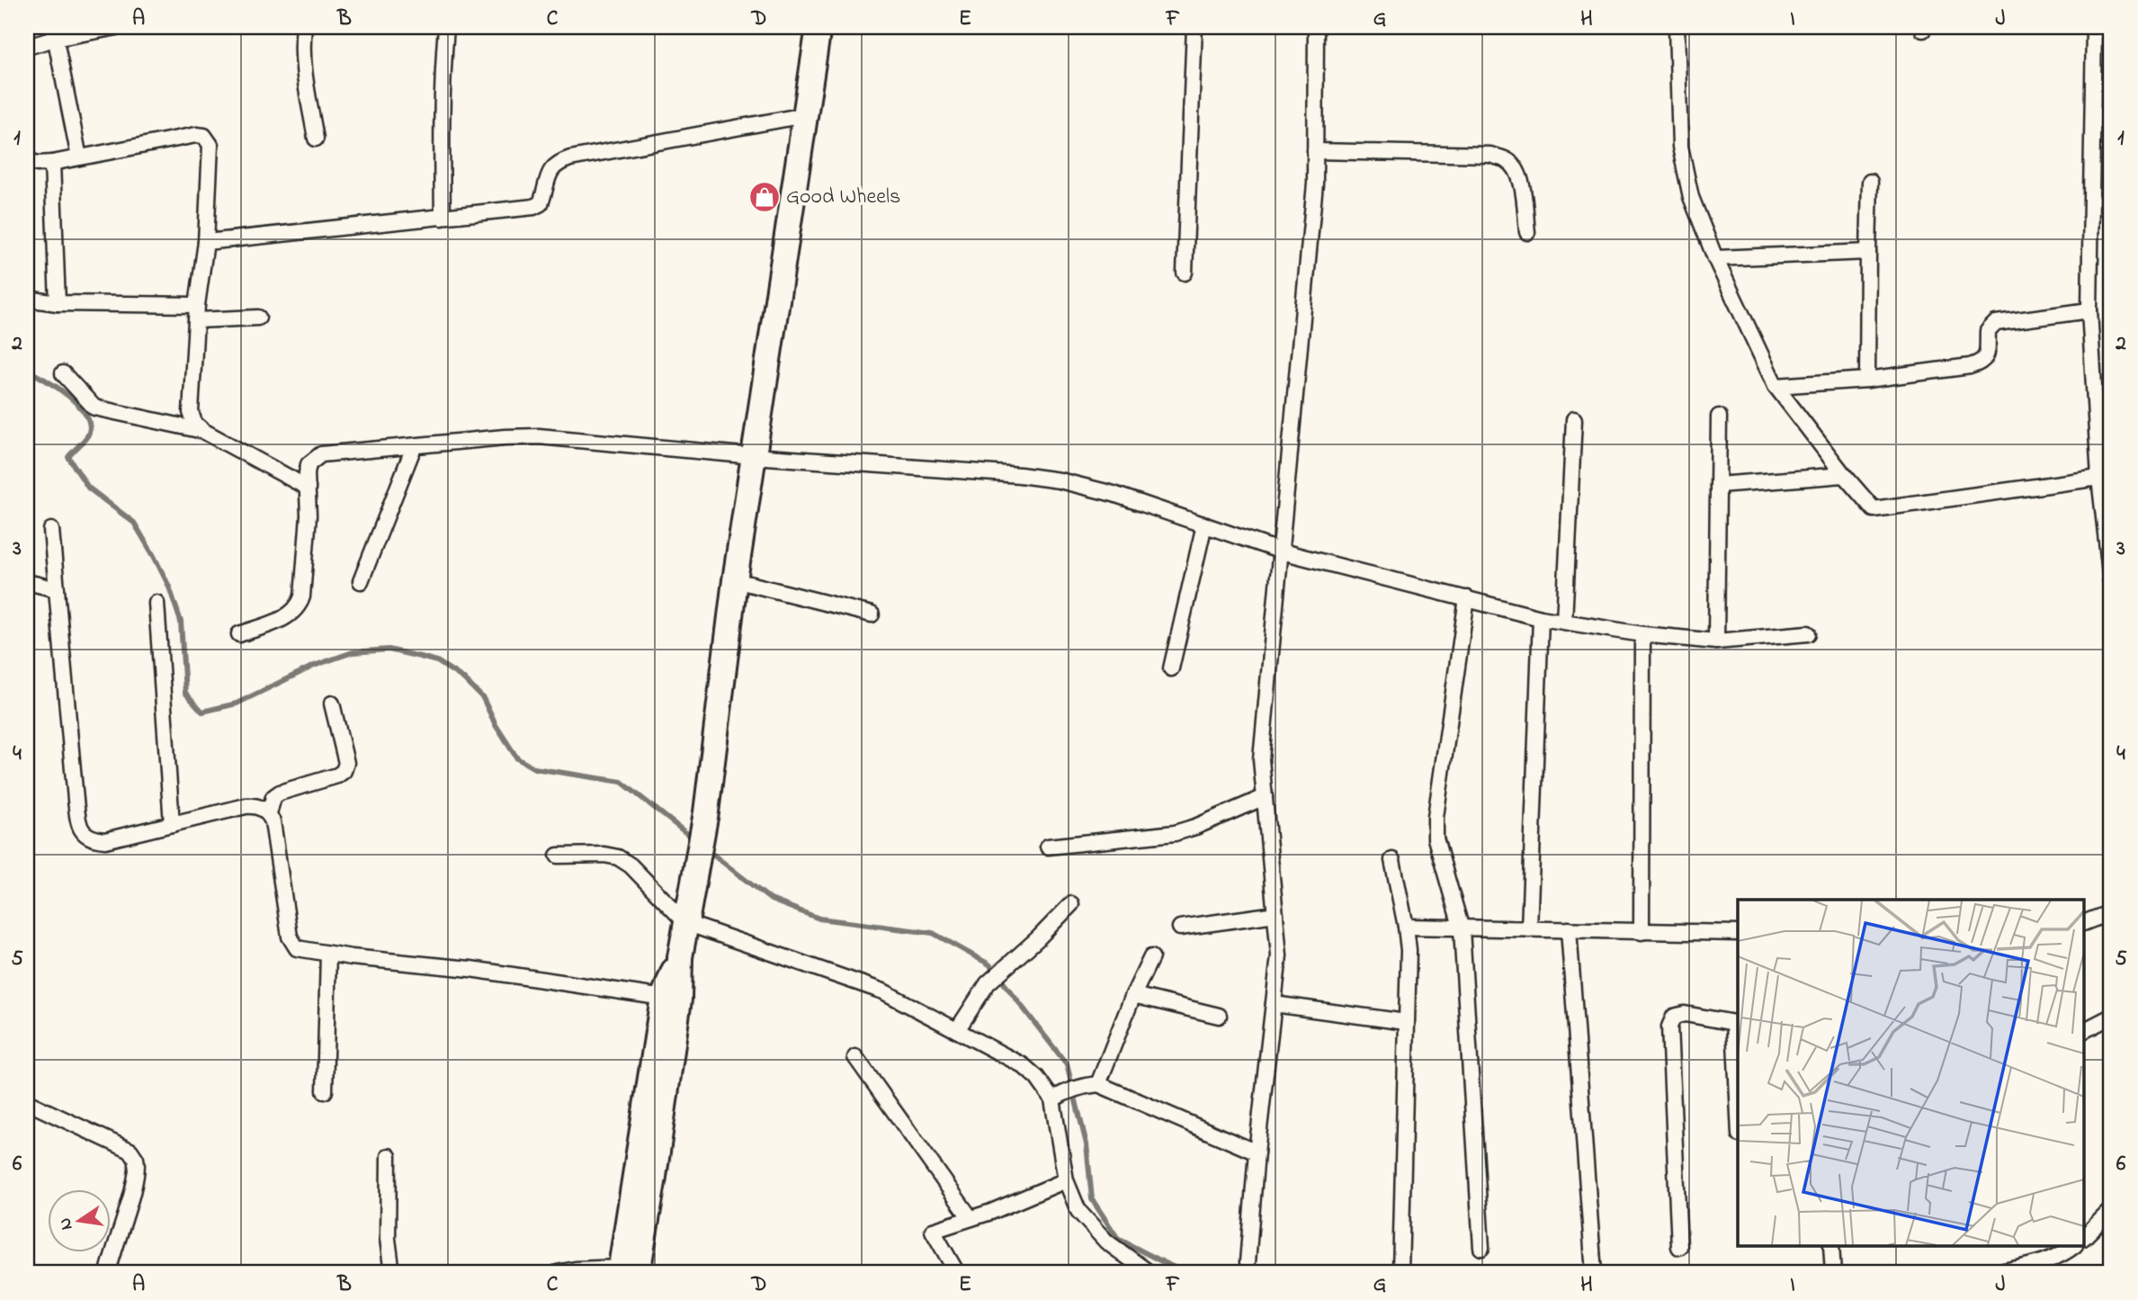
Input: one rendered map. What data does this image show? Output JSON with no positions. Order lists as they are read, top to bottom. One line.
{"places":{"shop":["Good Wheels"]},"north":"left","grid":{"columns":["A","B","C","D","E","F","G","H","I","J"],"rows":["1","2","3","4","5","6"]}}
